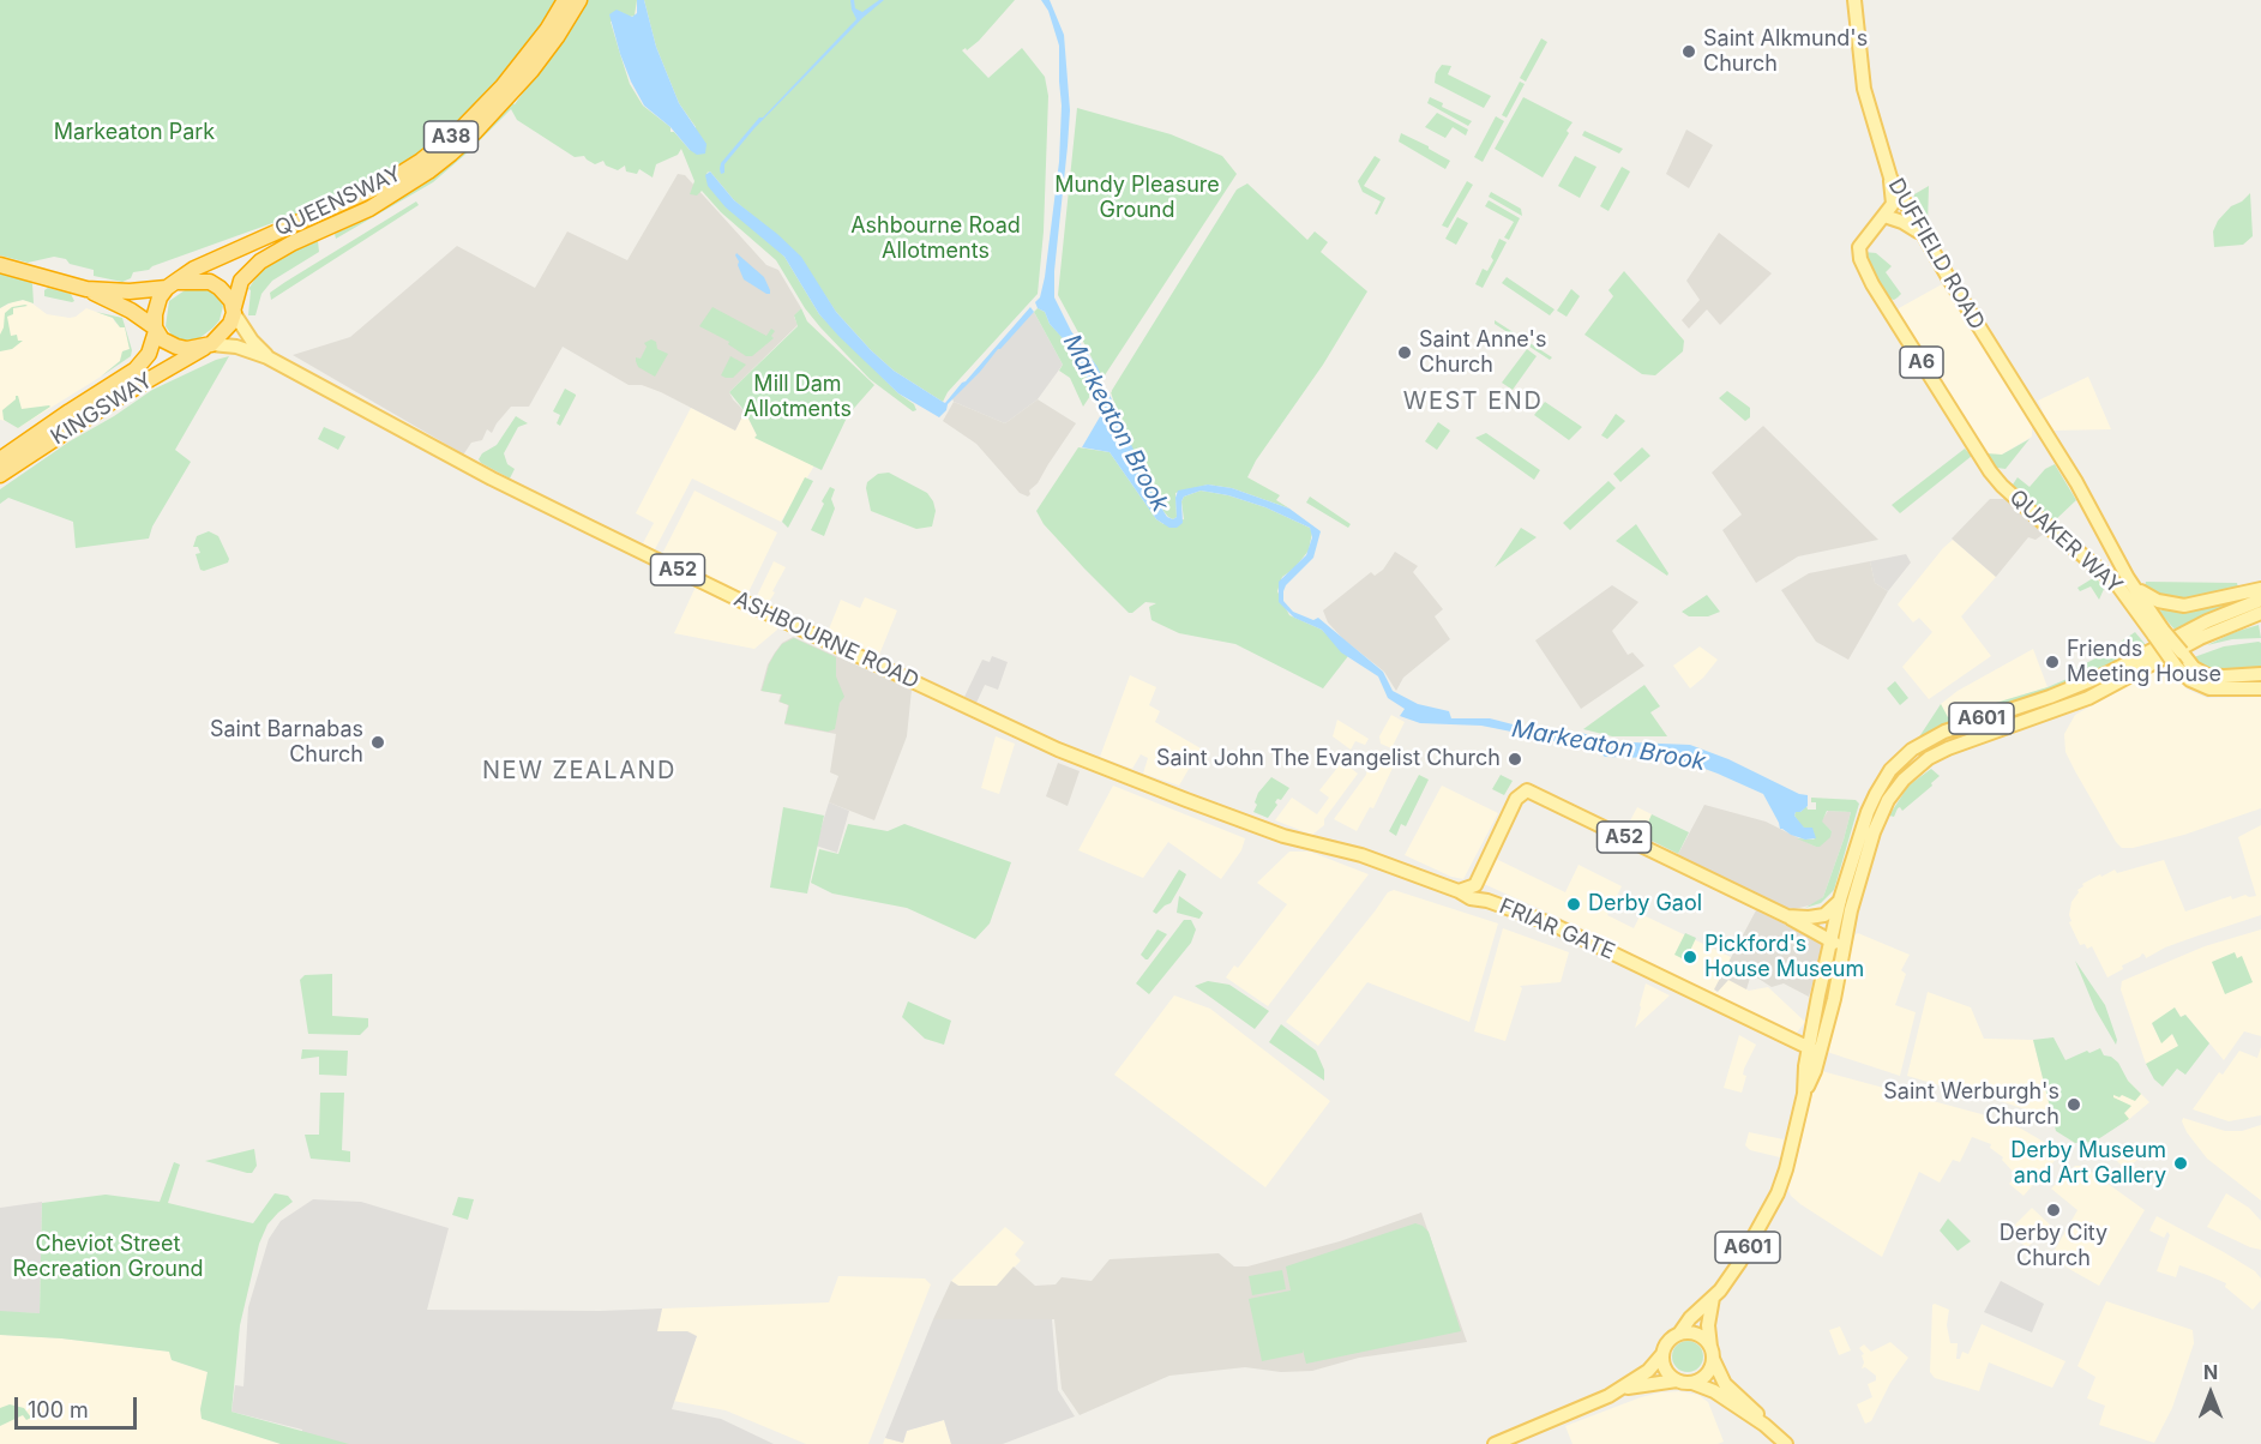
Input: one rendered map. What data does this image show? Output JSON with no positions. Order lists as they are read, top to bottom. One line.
{"streets":{"highway":["A38","QUEENSWAY","KINGSWAY"],"main road":["DUFFIELD ROAD","A6","QUAKER WAY","A52","ASHBOURNE ROAD","A601","FRIAR GATE"]},"crossings":[["QUEENSWAY","KINGSWAY"],["QUEENSWAY","ASHBOURNE ROAD"],["DUFFIELD ROAD","QUAKER WAY"],["KINGSWAY","ASHBOURNE ROAD"],["A52","A601"],["ASHBOURNE ROAD","FRIAR GATE"],["A601","FRIAR GATE"]],"districts":["WEST END","NEW ZEALAND"],"water":["Markeaton Brook"],"parks":["Markeaton Park","Mundy Pleasure Ground","Ashbourne Road Allotments","Mill Dam Allotments","Cheviot Street Recreation Ground"],"places":["Saint Alkmund's Church","Saint Anne's Church","Friends Meeting House","Saint Barnabas Church","Saint John The Evangelist Church","Derby Gaol","Pickford's House Museum","Saint Werburgh's Church","Derby Museum and Art Gallery","Derby City Church"],"scale_bar":"100 m","north":"top"}
